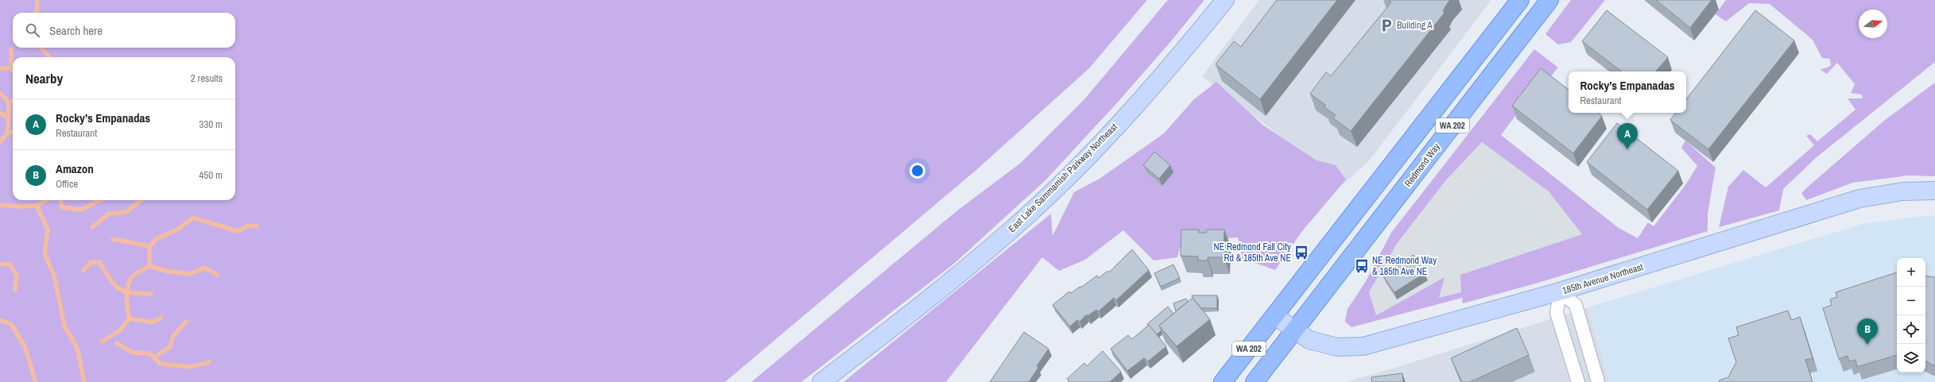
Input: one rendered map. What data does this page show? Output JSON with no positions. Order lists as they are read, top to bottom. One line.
{"streets":{"main road":["WA 202","Redmond Way"],"street":["East Lake Sammamish Parkway Northeast","185th Avenue Northeast"]},"crossings":[["WA 202","Redmond Way"],["WA 202","185th Avenue Northeast"],["Redmond Way","185th Avenue Northeast"]],"places":{"parking":["Building A"],"bus stop":["NE Redmond Fall City Rd & 185th Ave NE","NE Redmond Way & 185th Ave NE"]},"north":"right","page":{"search":"Search here","heading":["Nearby","2 results"],"popup":["Rocky’s Empanadas","Restaurant"],"list":[{"mark":"A","name":"Rocky’s Empanadas","note":"Restaurant","value":"330 m"},{"mark":"B","name":"Amazon","note":"Office","value":"450 m"}],"pins":["A","B"],"map_buttons":["+","−"]}}
